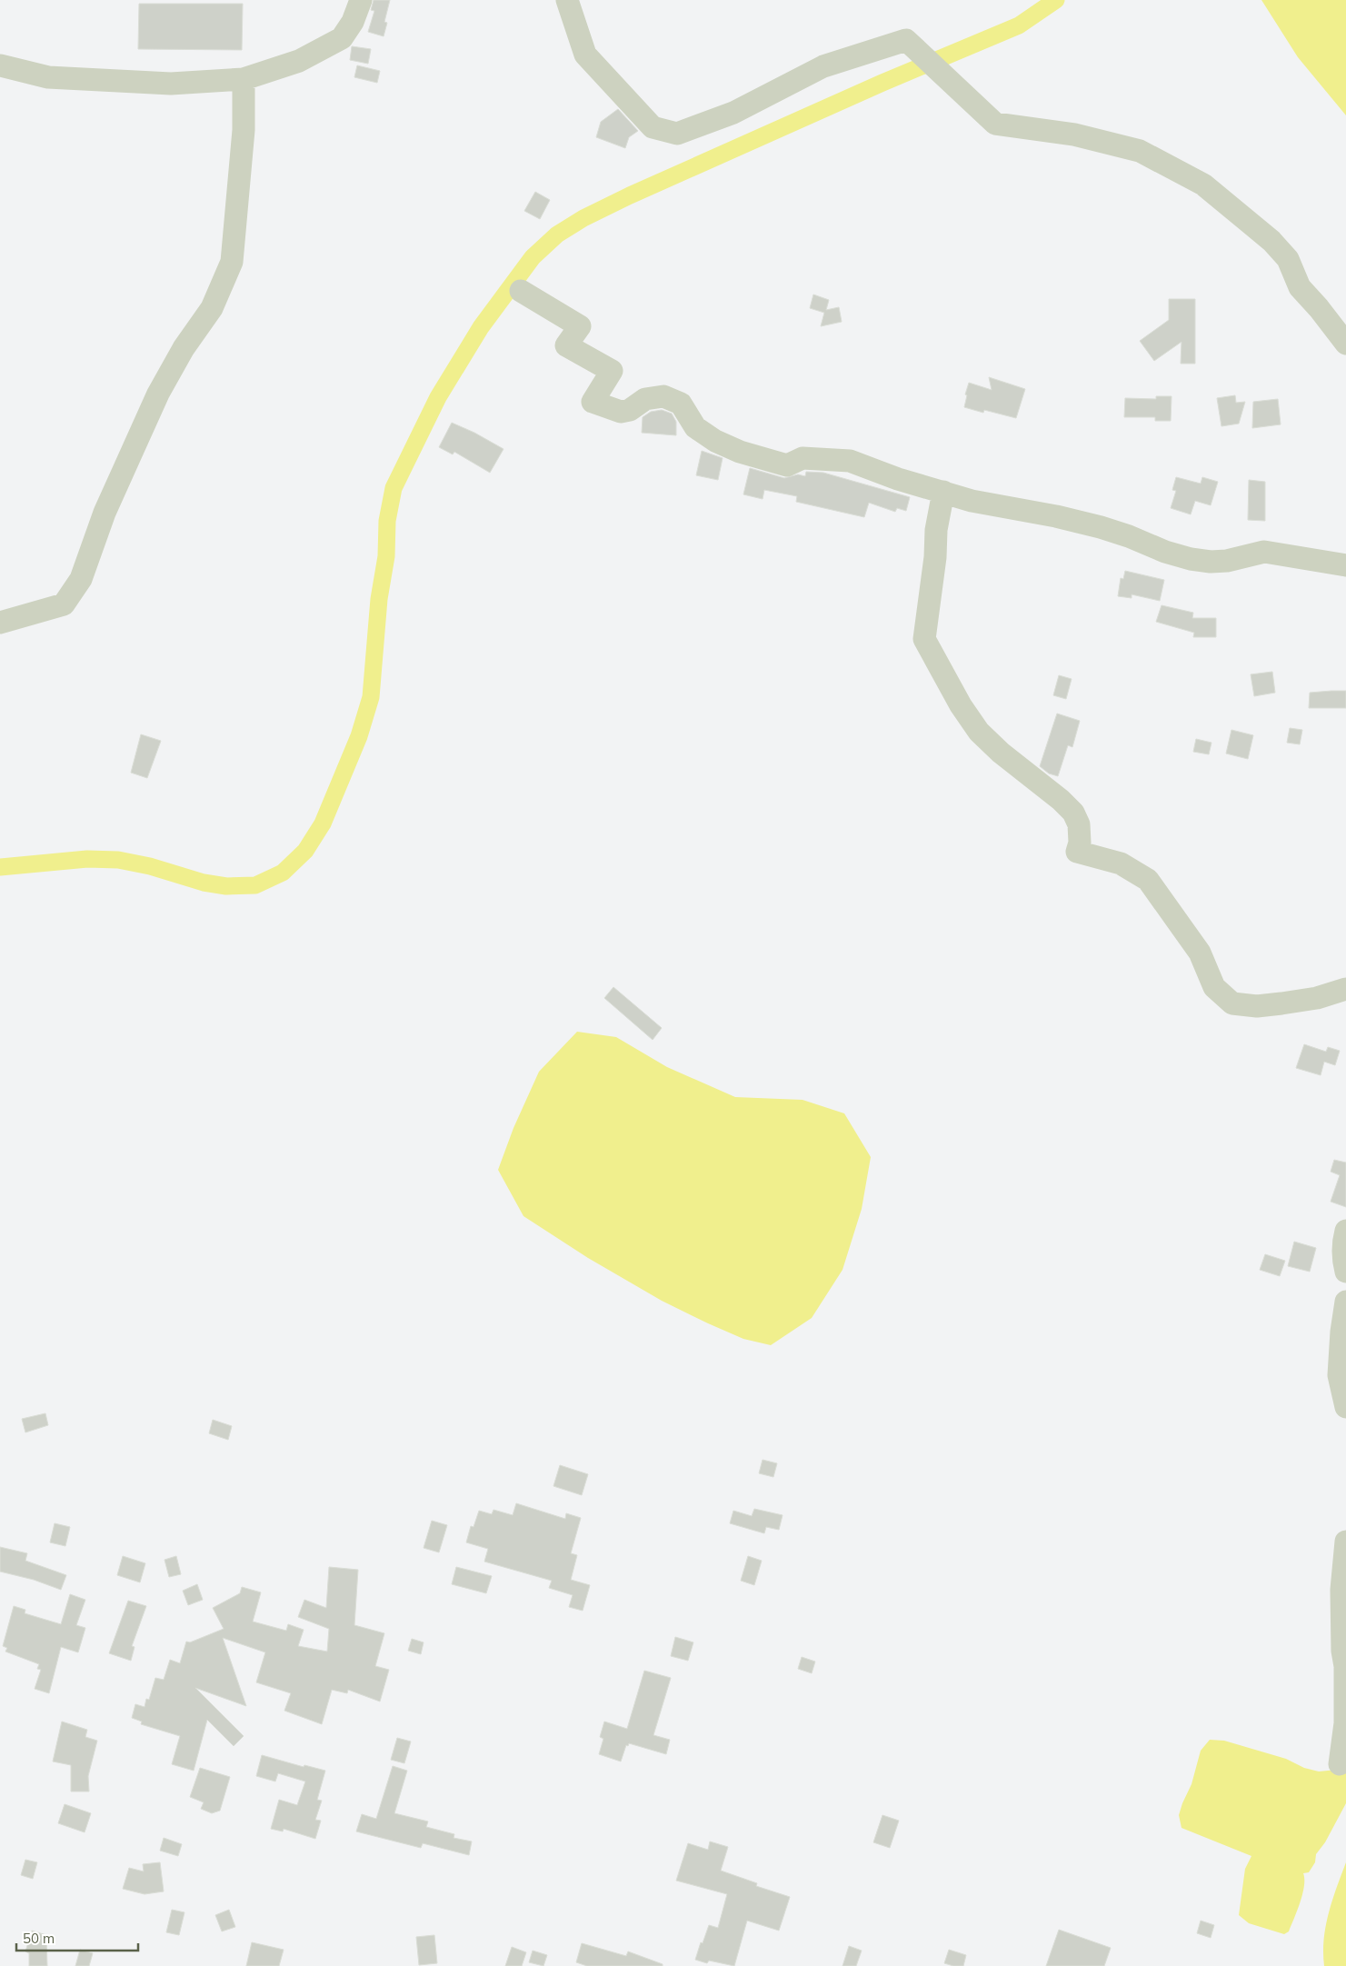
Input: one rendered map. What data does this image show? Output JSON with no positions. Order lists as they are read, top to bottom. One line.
{"scale_bar":"50 m"}
